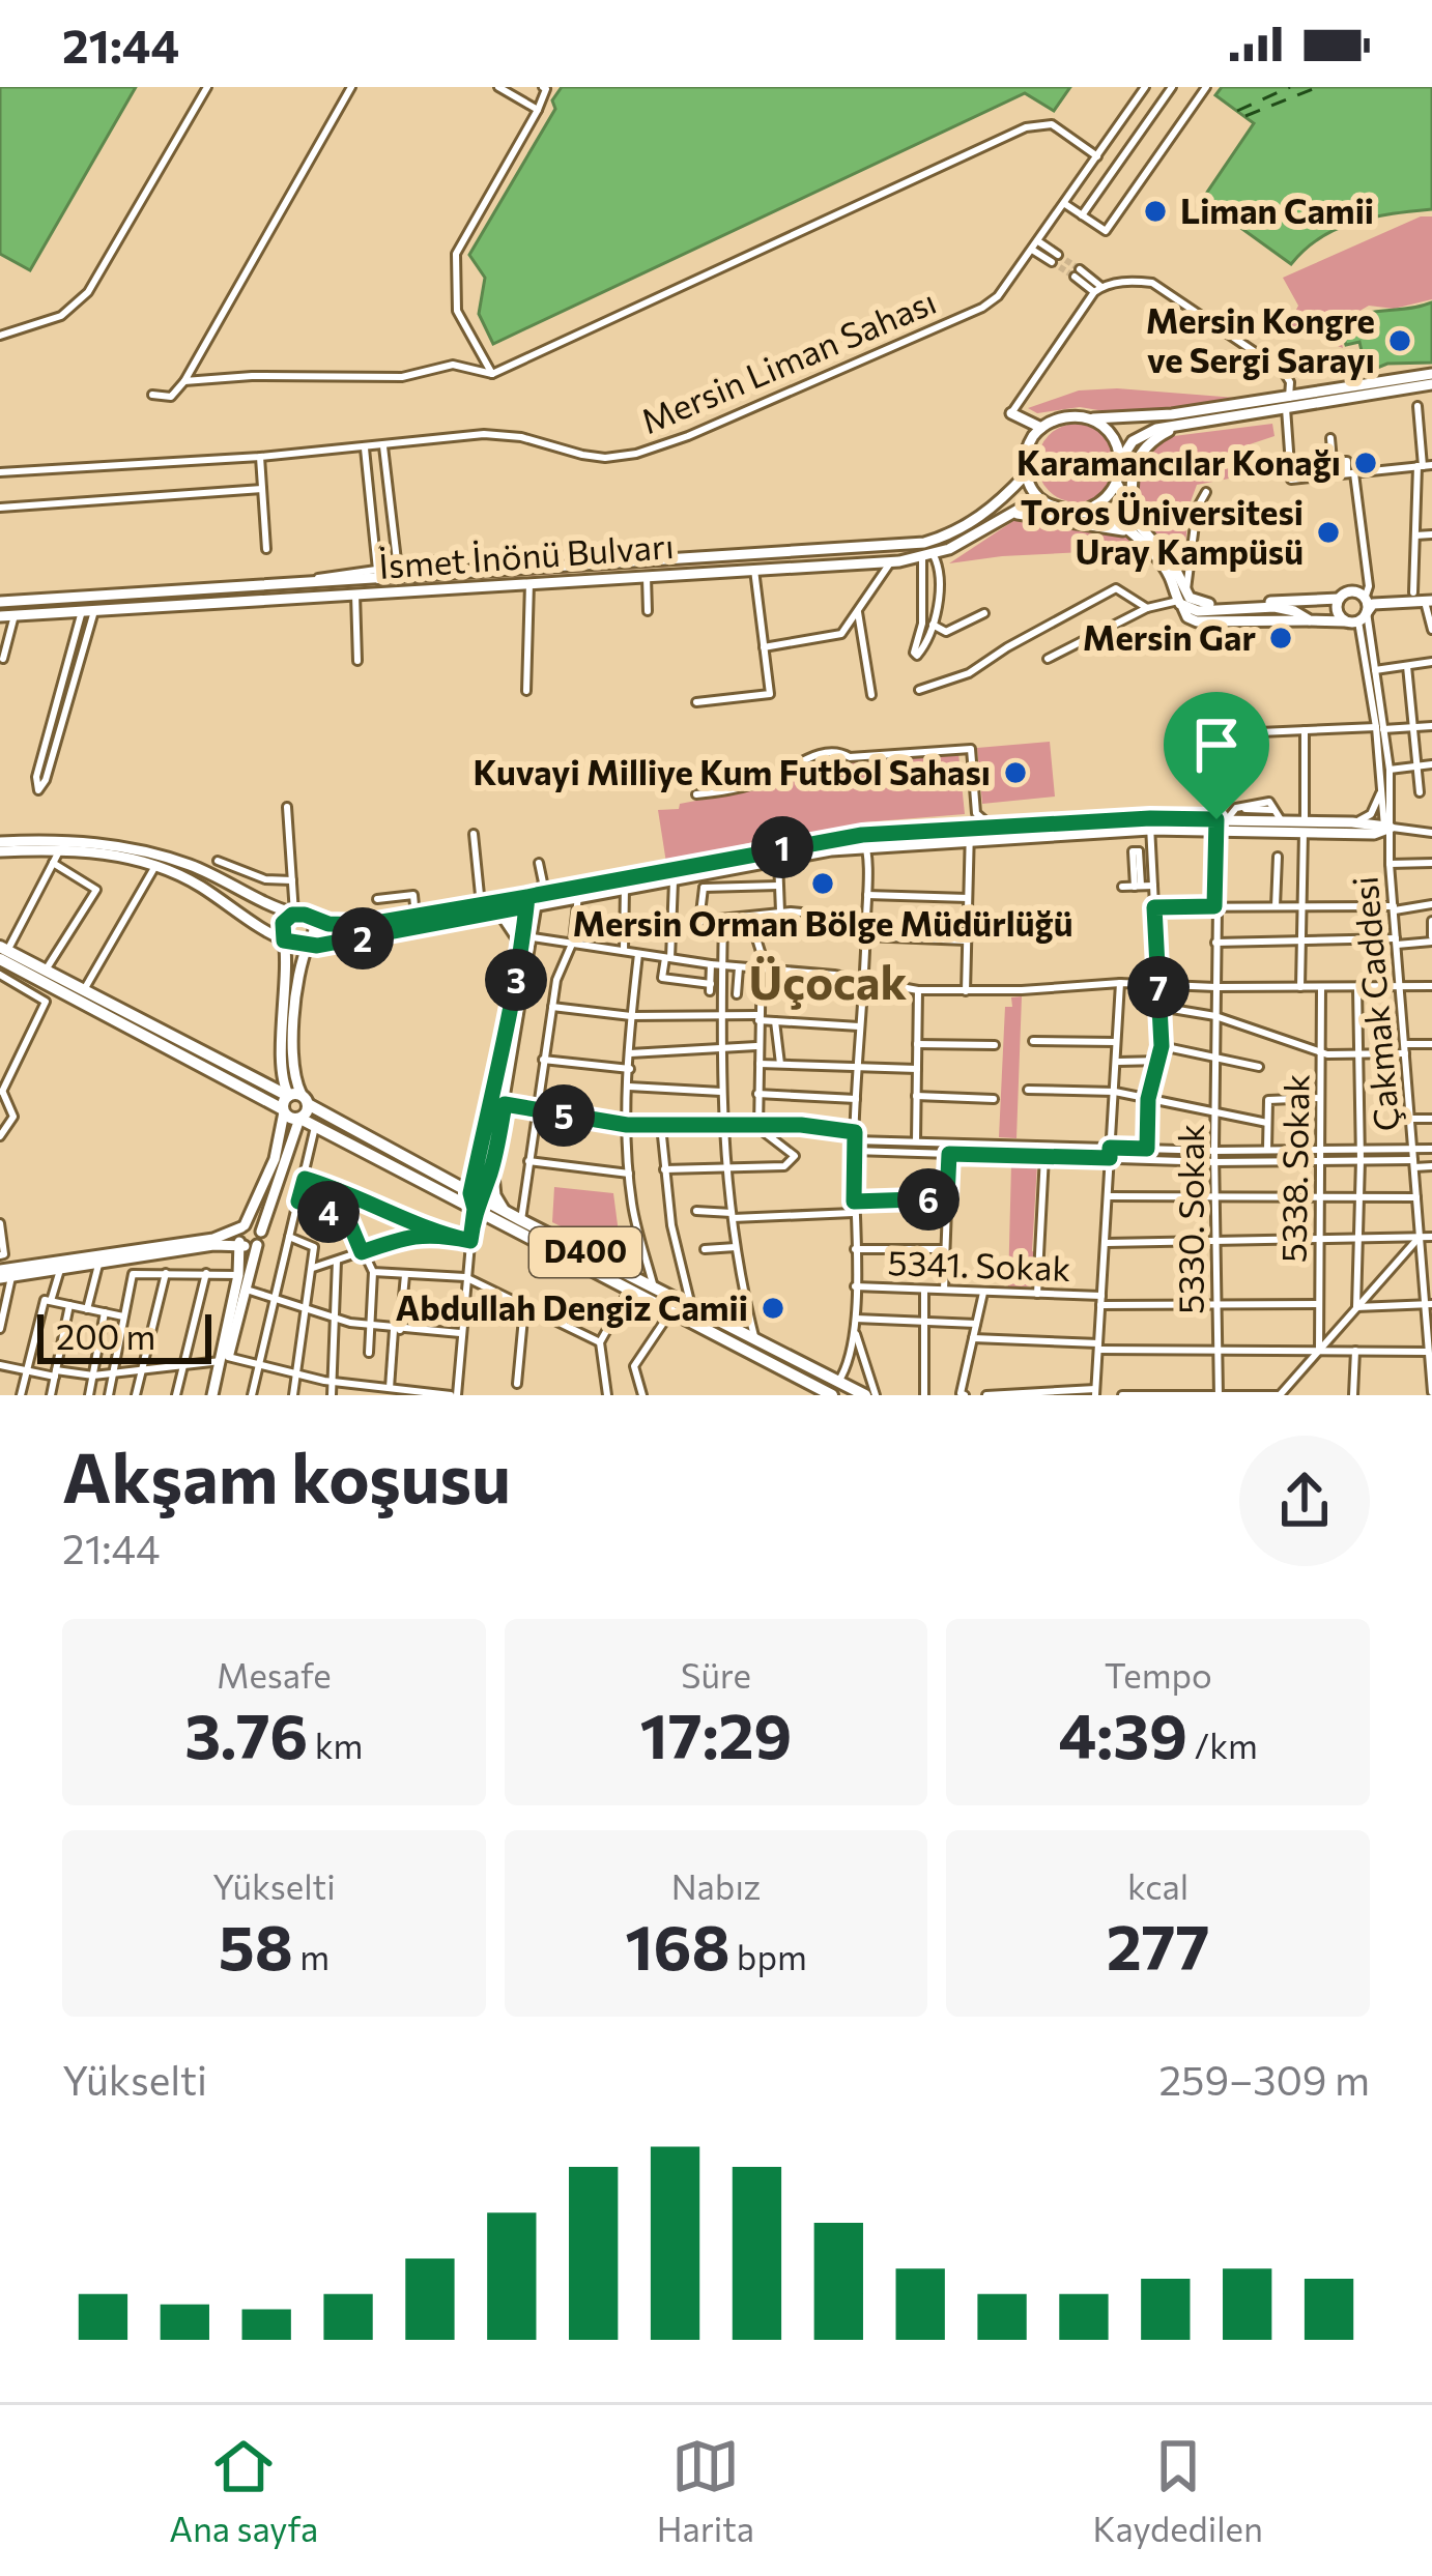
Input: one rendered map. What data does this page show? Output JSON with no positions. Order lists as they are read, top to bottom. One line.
{"streets":{"highway":["D400"],"main road":["İsmet İnönü Bulvarı"],"street":["Mersin Liman Sahası","Çakmak Caddesi","5338. Sokak","5330. Sokak","5341. Sokak"]},"crossings":[["5338. Sokak","5341. Sokak"],["5330. Sokak","5341. Sokak"]],"districts":["Üçocak"],"places":["Liman Camii","Mersin Kongre ve Sergi Sarayı","Karamancılar Konağı","Toros Üniversitesi Uray Kampüsü","Mersin Gar","Kuvayi Milliye Kum Futbol Sahası","Mersin Orman Bölge Müdürlüğü","Abdullah Dengiz Camii"],"scale_bar":"200 m","page":{"status":"21:44","pins":["1","2","3","7","5","6","4"],"scale":"200 m","heading":["Akşam koşusu","21:44"],"stats":[["Mesafe","3.76 km"],["Süre","17:29"],["Tempo","4:39 /km"],["Yükselti","58 m"],["Nabız","168 bpm"],["kcal","277"]],"chart":["Yükselti","259–309 m"],"tabs":["Ana sayfa","Harita","Kaydedilen"]}}
